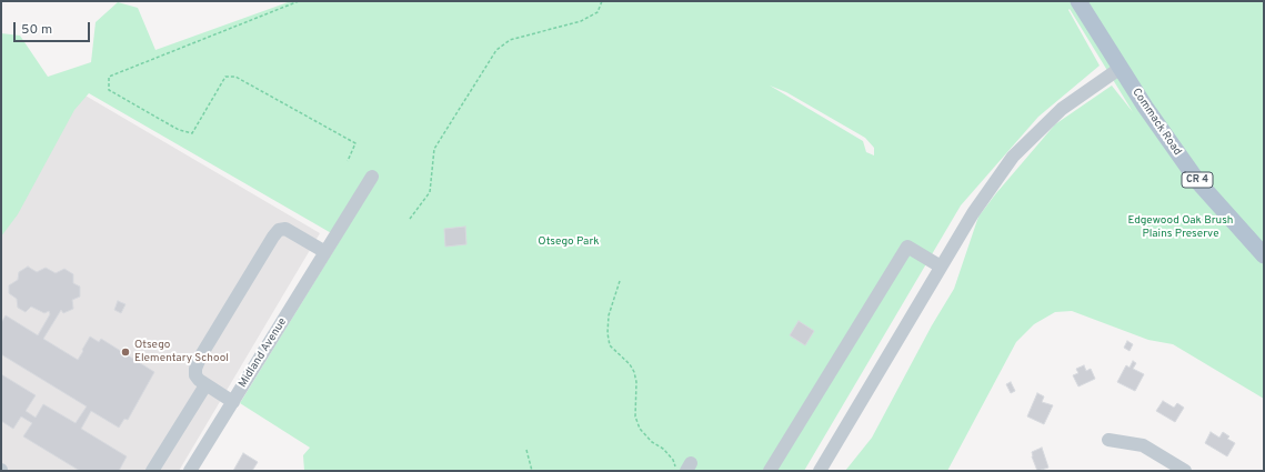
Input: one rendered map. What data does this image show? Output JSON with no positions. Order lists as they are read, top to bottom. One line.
{"streets":{"main road":["Commack Road","CR 4"],"street":["Midland Avenue"]},"parks":["Edgewood Oak Brush Plains Preserve","Otsego Park"],"places":["Otsego Elementary School"],"scale_bar":"50 m"}
